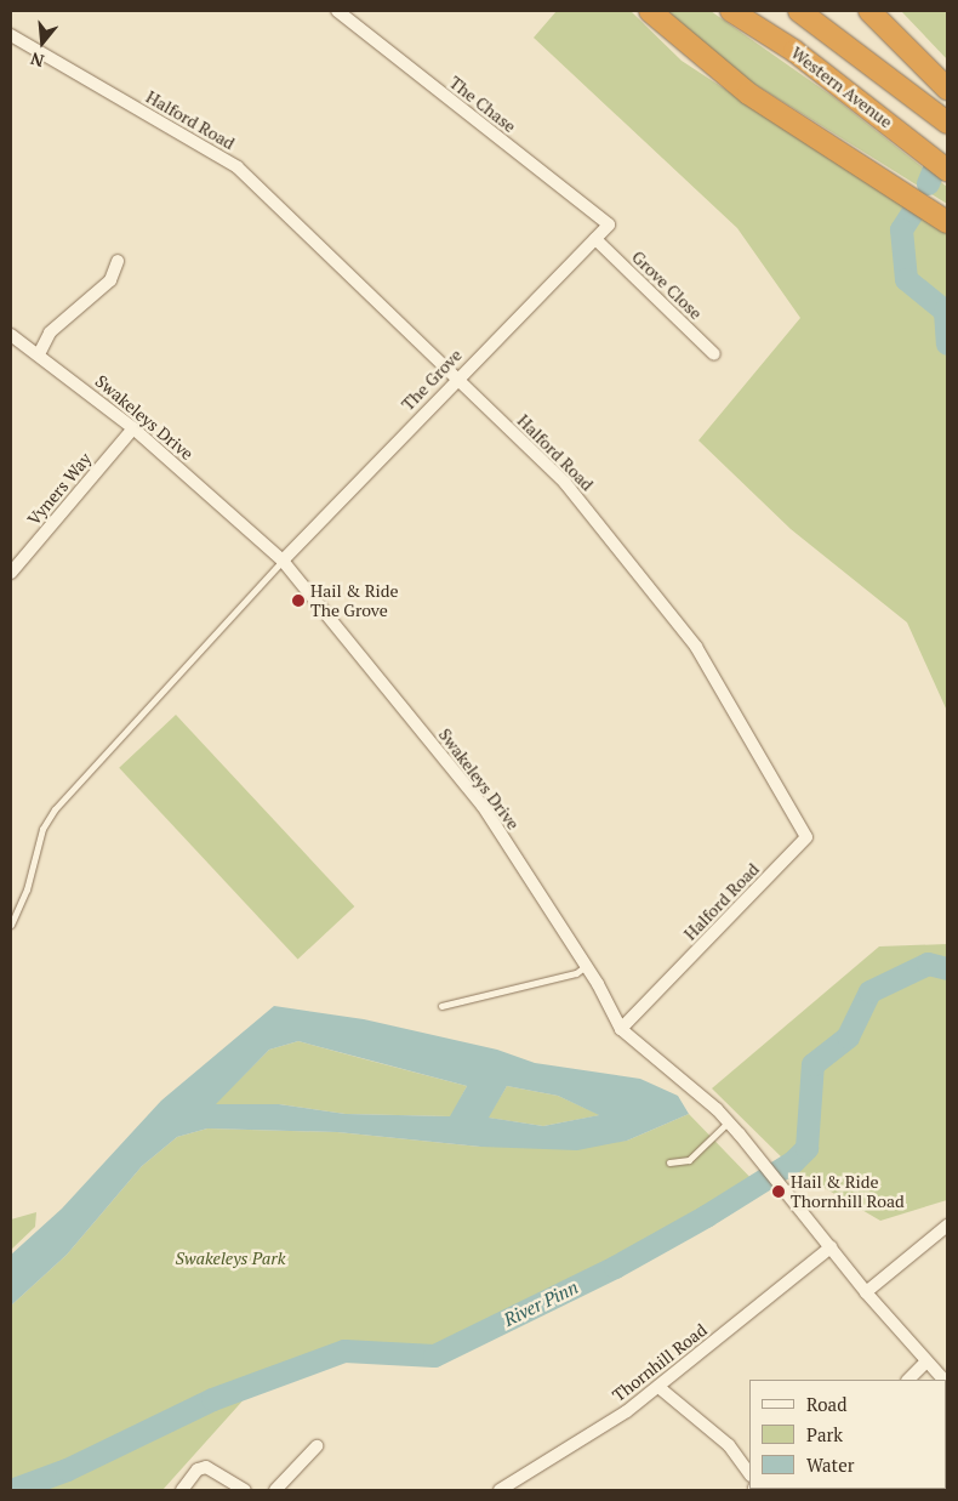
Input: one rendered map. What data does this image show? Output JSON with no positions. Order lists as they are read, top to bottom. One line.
{"streets":{"highway":["Western Avenue"],"street":["The Chase","Halford Road","Grove Close","The Grove","Swakeleys Drive","Vyners Way","Thornhill Road"]},"crossings":[["The Chase","The Grove"],["Halford Road","The Grove"],["Halford Road","Swakeleys Drive"],["Grove Close","The Grove"],["The Grove","Swakeleys Drive"],["Swakeleys Drive","Vyners Way"],["Swakeleys Drive","Thornhill Road"]],"water":["River Pinn"],"parks":["Swakeleys Park"],"places":["Hail & Ride The Grove","Hail & Ride Thornhill Road"],"legend":["Road","Park","Water"],"north":"bottom"}
